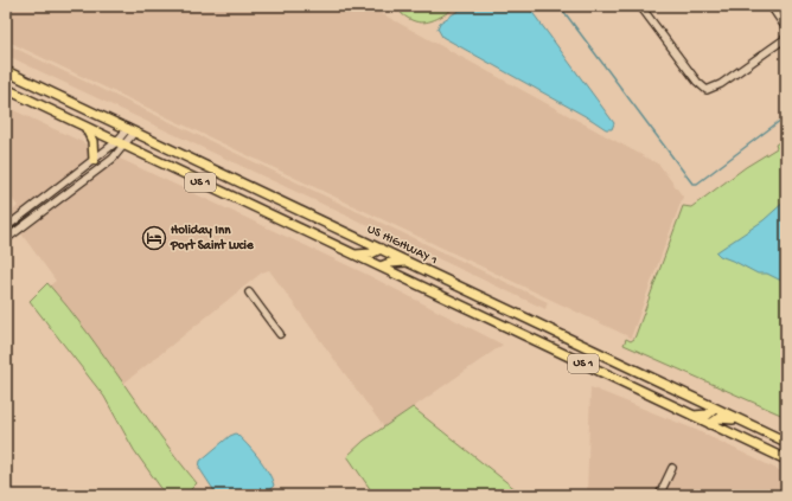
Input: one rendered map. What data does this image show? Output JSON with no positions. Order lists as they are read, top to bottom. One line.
{"streets":{"main road":["US 1","US HIGHWAY 1"]},"places":{"hotel":["Holiday Inn Port Saint Lucie"]}}
